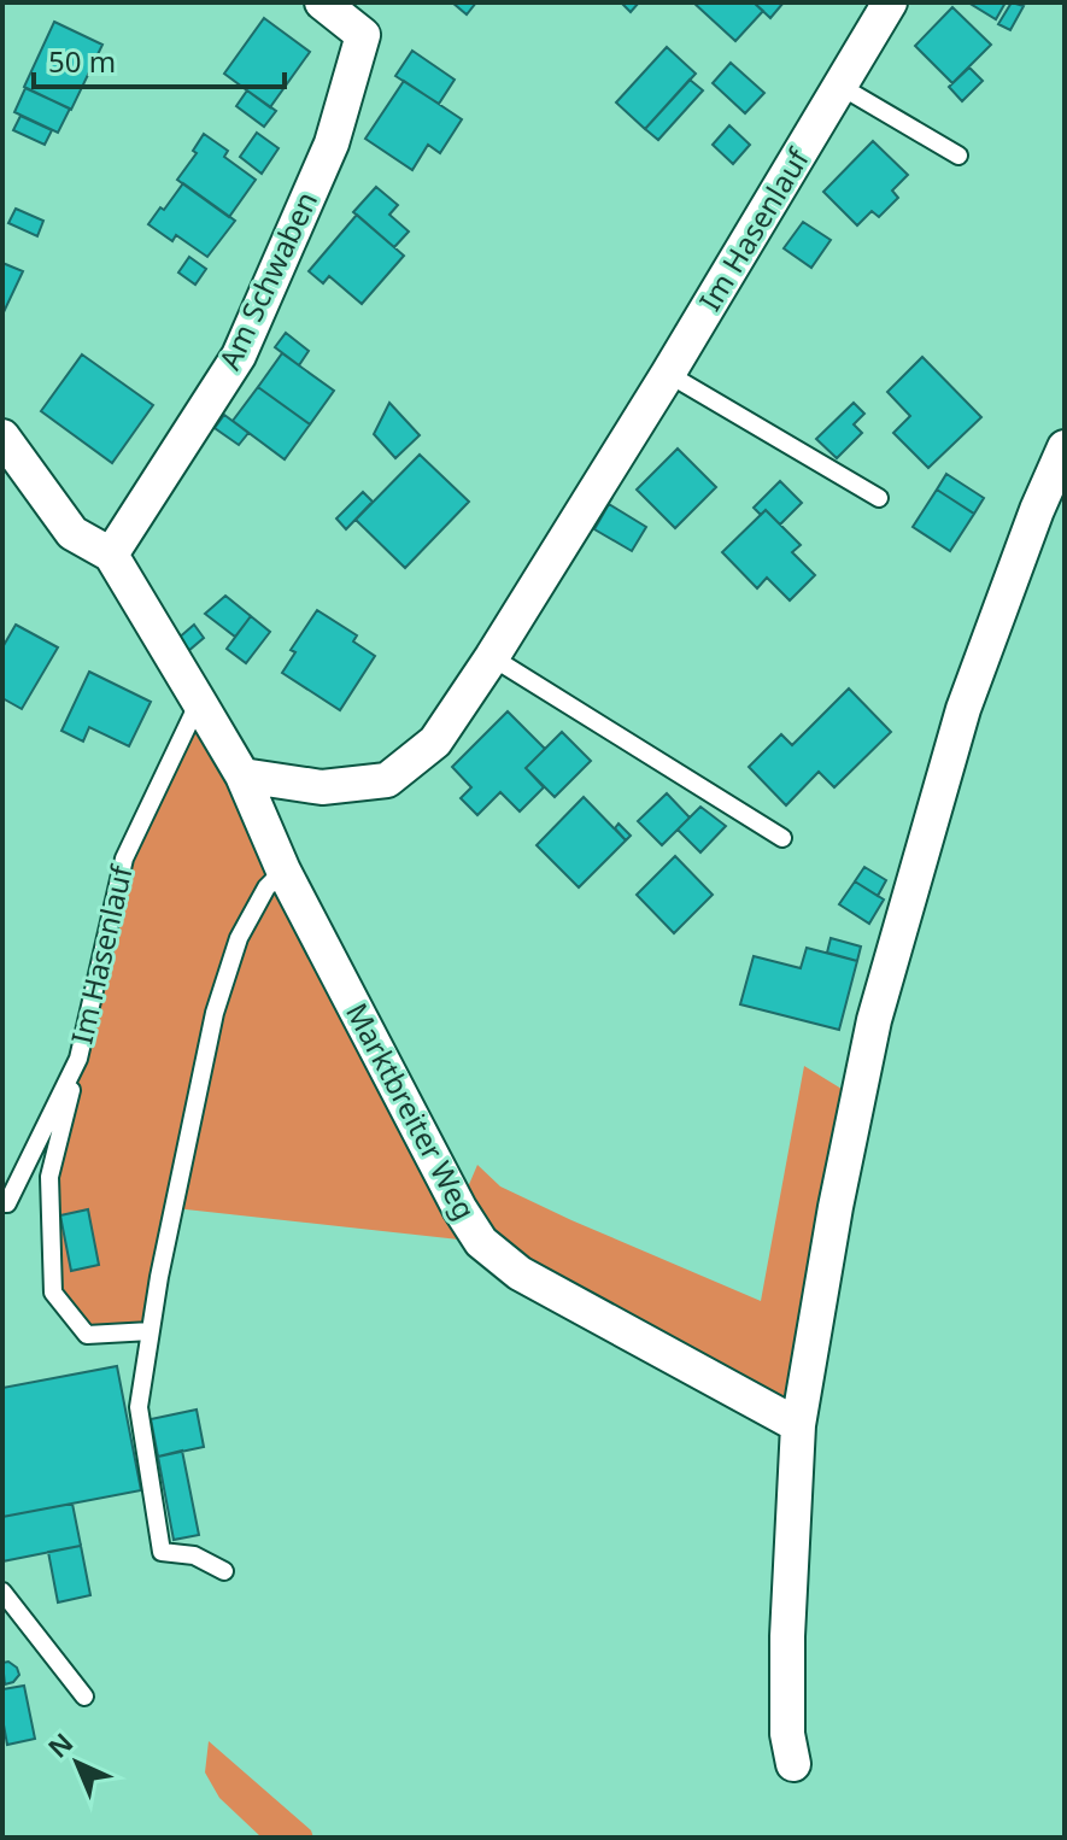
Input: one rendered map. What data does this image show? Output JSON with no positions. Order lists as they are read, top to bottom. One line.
{"streets":{"street":["Im Hasenlauf","Am Schwaben","Marktbreiter Weg"]},"crossings":[["Im Hasenlauf","Marktbreiter Weg"],["Am Schwaben","Marktbreiter Weg"]],"scale_bar":"50 m","north":"top left"}
